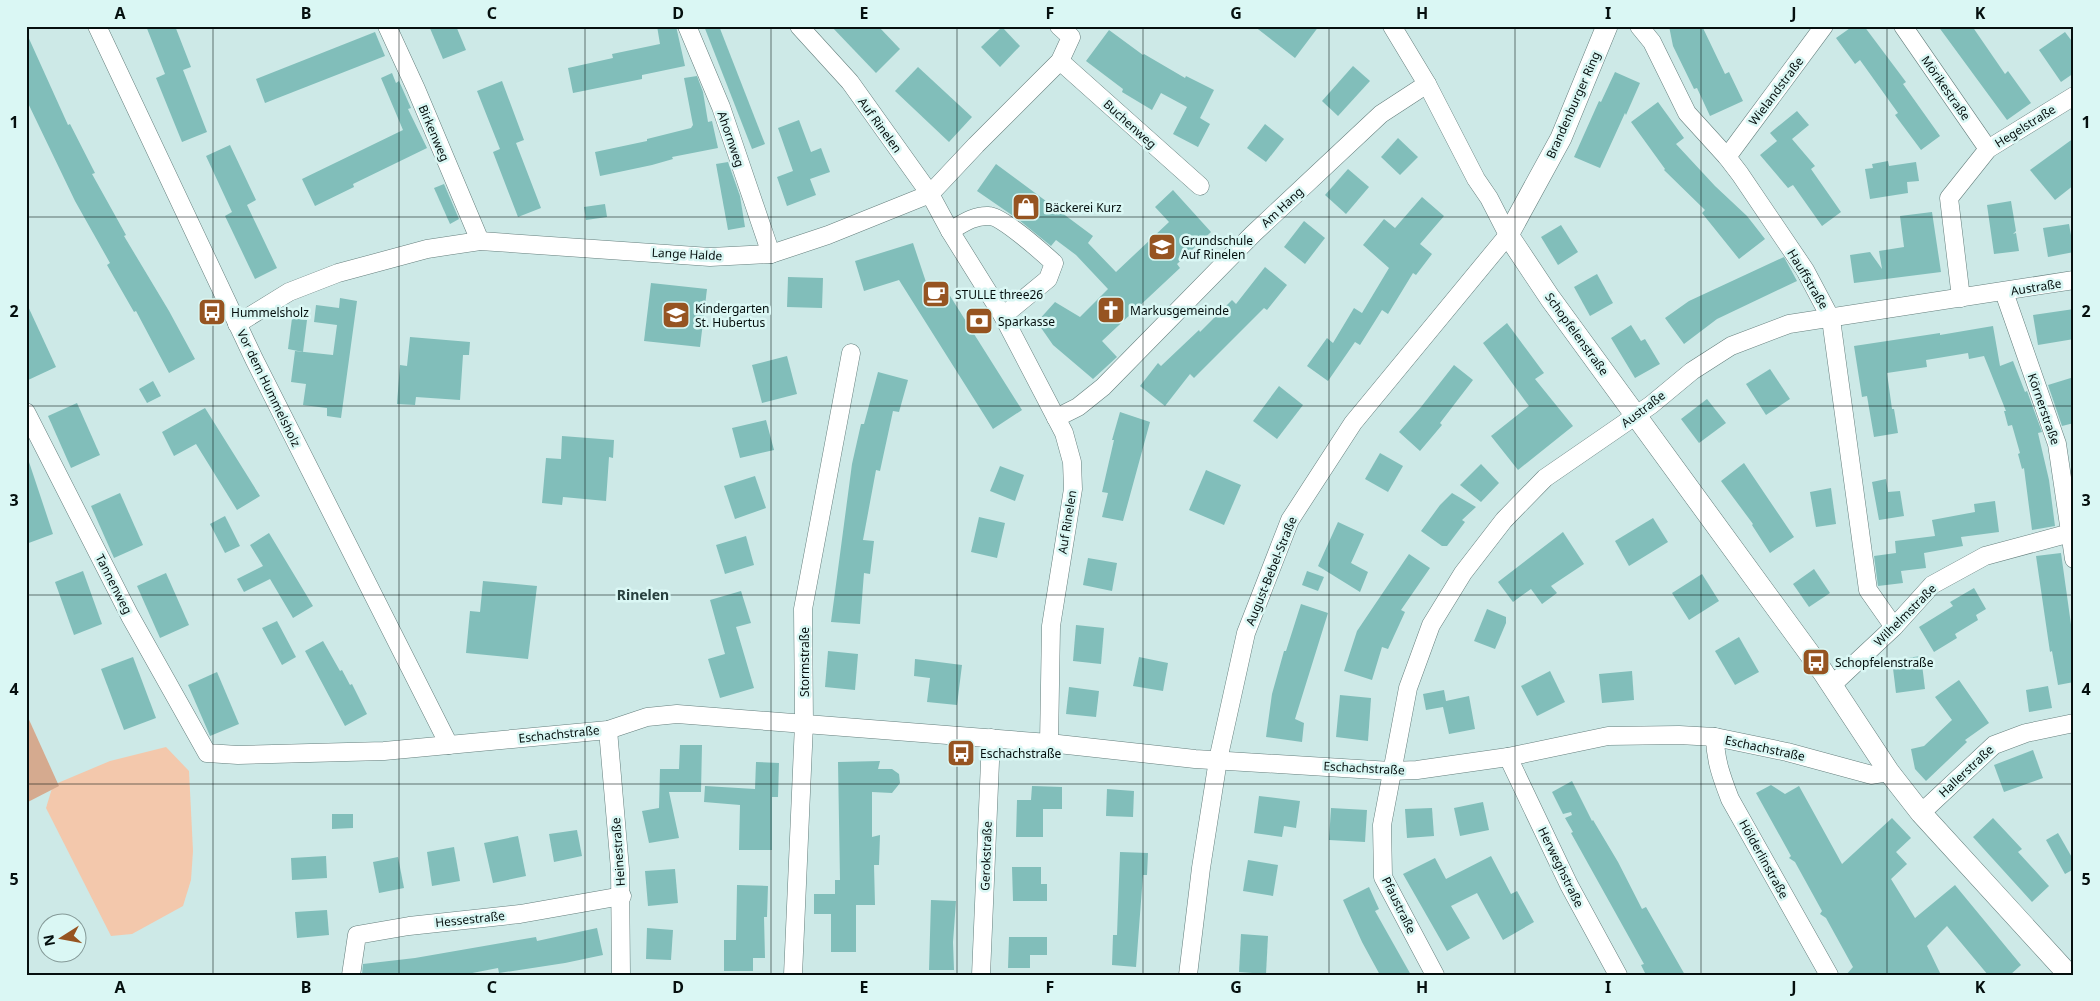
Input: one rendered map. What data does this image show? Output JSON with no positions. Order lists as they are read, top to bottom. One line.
{"streets":{"street":["Mörikestraße","Wielandstraße","Brandenburger Ring","Buchenweg","Auf Rinelen","Hegelstraße","Birkenweg","Ahornweg","Am Hang","Lange Halde","Hauffstraße","Austraße","Schopfelenstraße","Vor dem Hummelsholz","Körnerstraße","August-Bebel-Straße","Tannenweg","Wilhelmstraße","Stormstraße","Eschachstraße","Hallerstraße","Heinestraße","Gerokstraße","Hölderlinstraße","Herweghstraße","Pfaustraße","Hessestraße"]},"crossings":[["Mörikestraße","Hegelstraße"],["Wielandstraße","Hauffstraße"],["Brandenburger Ring","Schopfelenstraße"],["Brandenburger Ring","August-Bebel-Straße"],["Buchenweg","Lange Halde"],["Auf Rinelen","Am Hang"],["Auf Rinelen","Lange Halde"],["Auf Rinelen","Eschachstraße"],["Hegelstraße","Austraße"],["Birkenweg","Lange Halde"],["Ahornweg","Lange Halde"],["Am Hang","Schopfelenstraße"],["Lange Halde","Vor dem Hummelsholz"],["Hauffstraße","Austraße"],["Hauffstraße","Wilhelmstraße"],["Austraße","Schopfelenstraße"],["Austraße","Körnerstraße"],["Austraße","Eschachstraße"],["Austraße","Pfaustraße"],["Schopfelenstraße","August-Bebel-Straße"],["Schopfelenstraße","Wilhelmstraße"],["Schopfelenstraße","Eschachstraße"],["Schopfelenstraße","Hallerstraße"],["Vor dem Hummelsholz","Eschachstraße"],["Körnerstraße","Wilhelmstraße"],["August-Bebel-Straße","Eschachstraße"],["Tannenweg","Eschachstraße"],["Stormstraße","Eschachstraße"],["Eschachstraße","Heinestraße"],["Eschachstraße","Gerokstraße"],["Eschachstraße","Hölderlinstraße"],["Eschachstraße","Herweghstraße"],["Eschachstraße","Pfaustraße"],["Heinestraße","Hessestraße"]],"districts":["Rinelen"],"places":{"shop":["Bäckerei Kurz"],"school or university":["Grundschule Auf Rinelen","Kindergarten St. Hubertus"],"cafe":["STULLE three26"],"church":["Markusgemeinde"],"bus stop":["Hummelsholz","Schopfelenstraße","Eschachstraße"],"bank":["Sparkasse"]},"north":"left","grid":{"columns":["A","B","C","D","E","F","G","H","I","J","K"],"rows":["1","2","3","4","5"]}}
